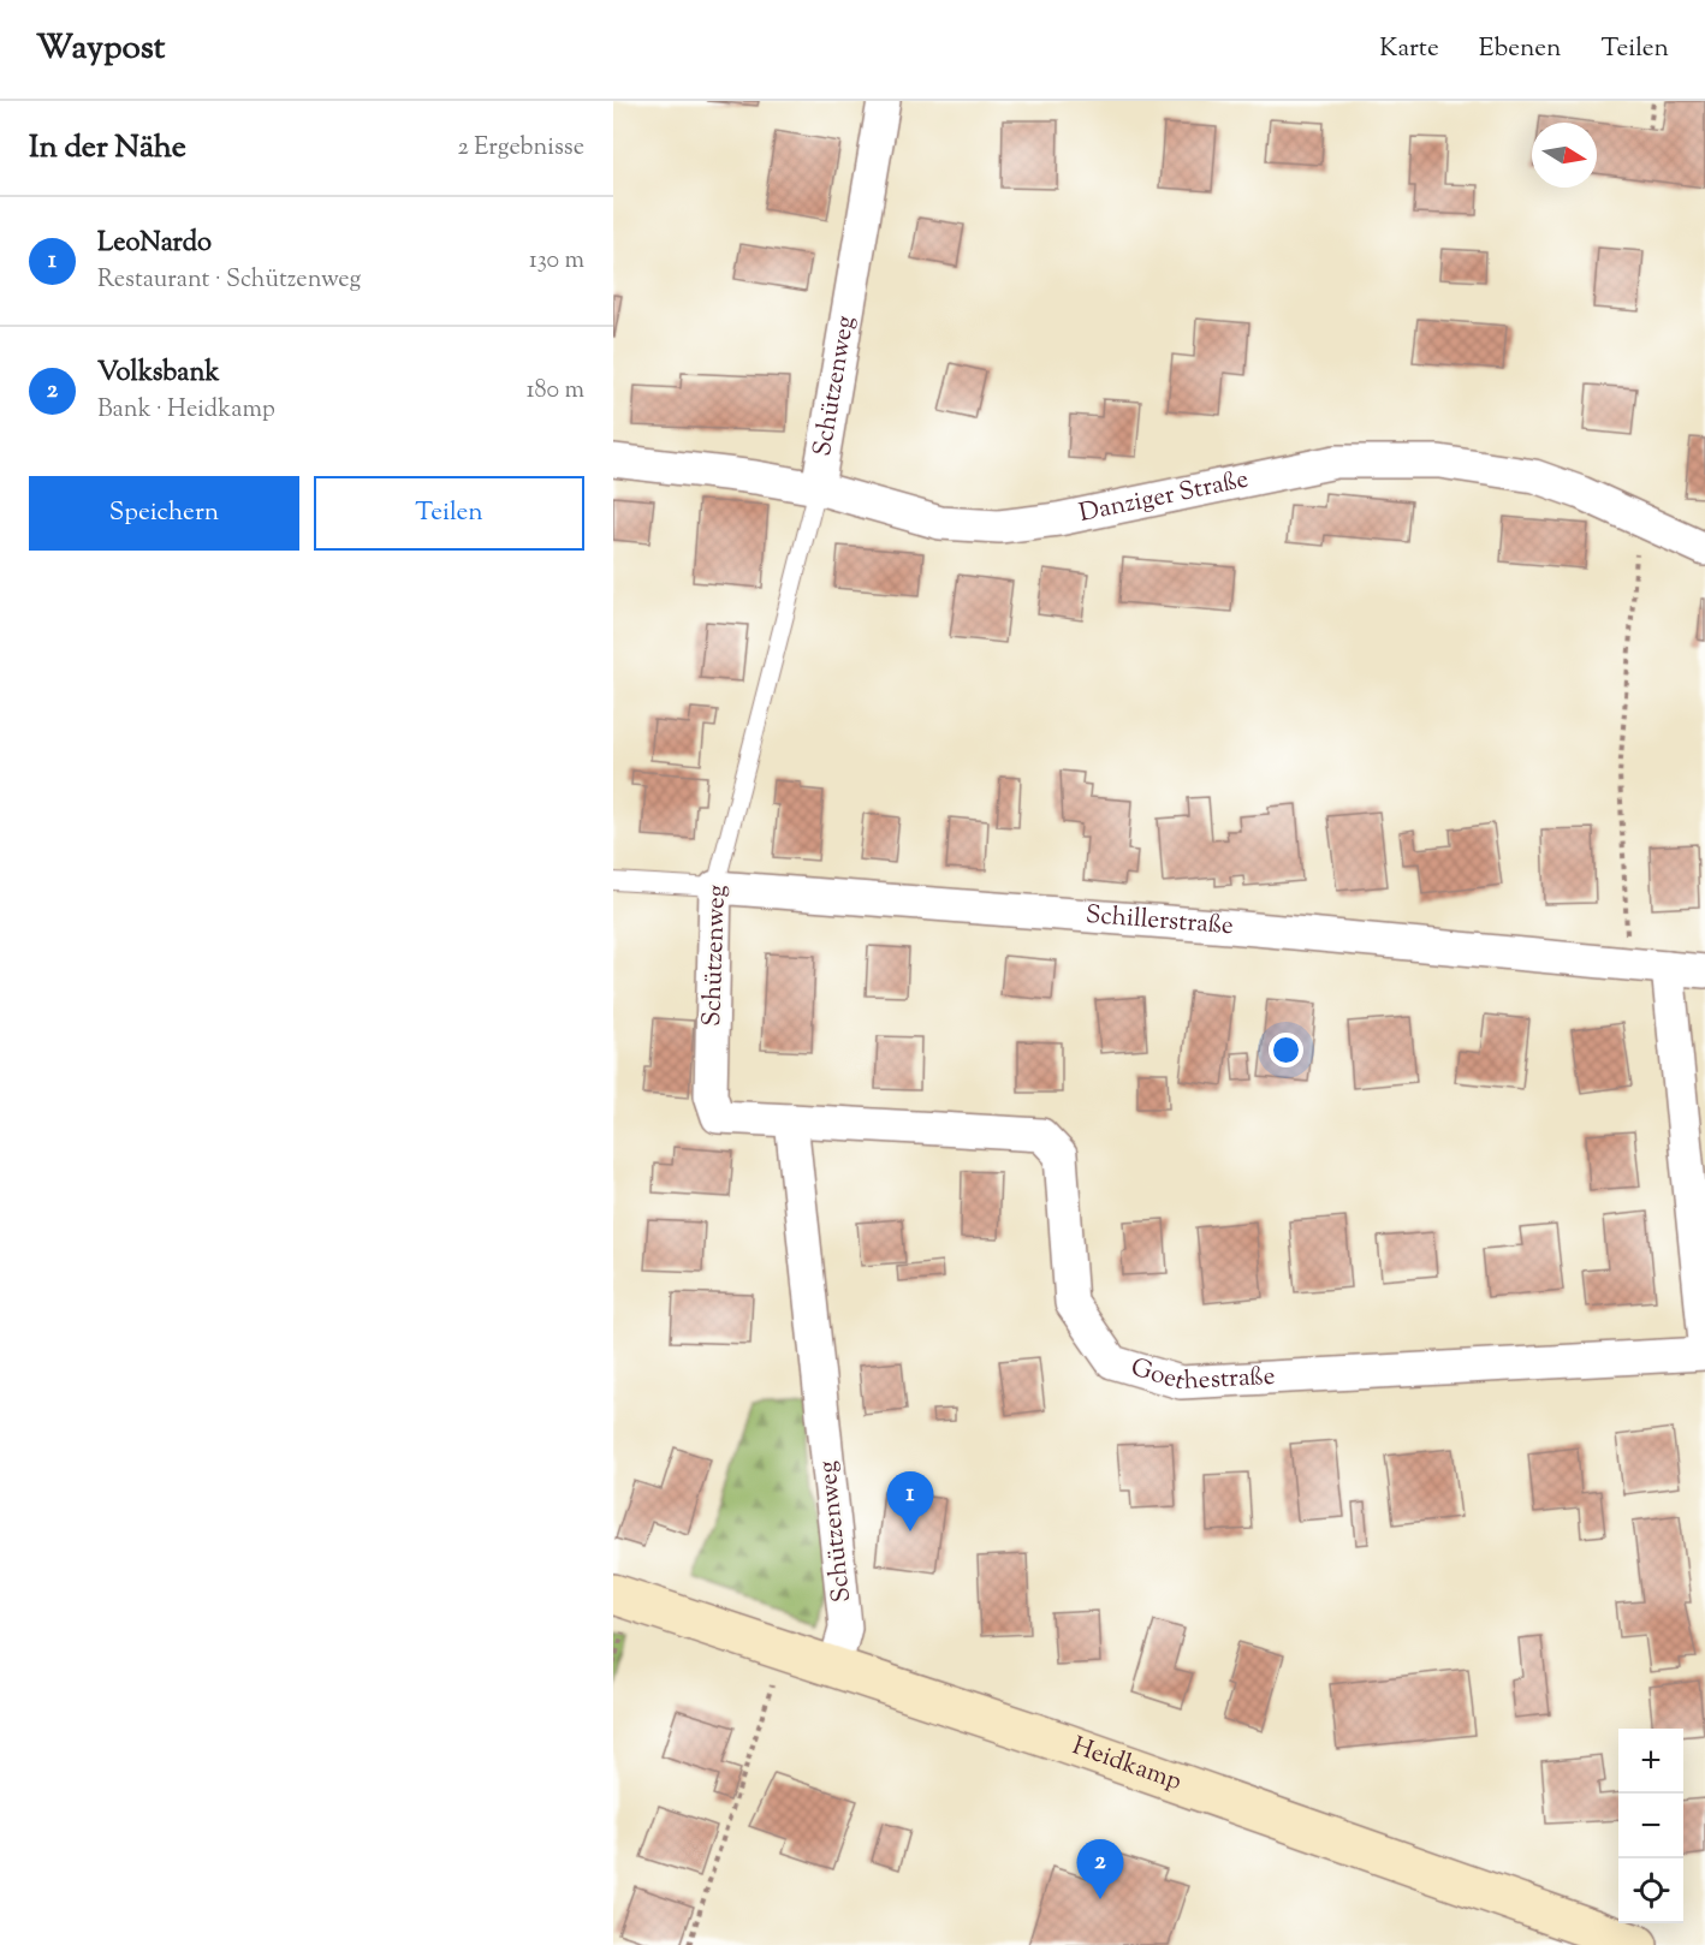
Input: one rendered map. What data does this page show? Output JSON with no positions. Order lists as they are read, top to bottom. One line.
{"streets":{"main road":["Heidkamp"],"street":["Schützenweg","Danziger Straße","Schillerstraße","Goethestraße"]},"crossings":[["Schützenweg","Danziger Straße"],["Schützenweg","Schillerstraße"],["Schützenweg","Goethestraße"],["Schützenweg","Heidkamp"]],"north":"right","page":{"header":"Waypost","nav":["Karte","Ebenen","Teilen"],"heading":["In der Nähe","2 Ergebnisse"],"list":[{"mark":"1","name":"LeoNardo","note":"Restaurant · Schützenweg","value":"130 m"},{"mark":"2","name":"Volksbank","note":"Bank · Heidkamp","value":"180 m"}],"buttons":["Speichern","Teilen"],"pins":["1","2"],"map_buttons":["+","−"]}}
